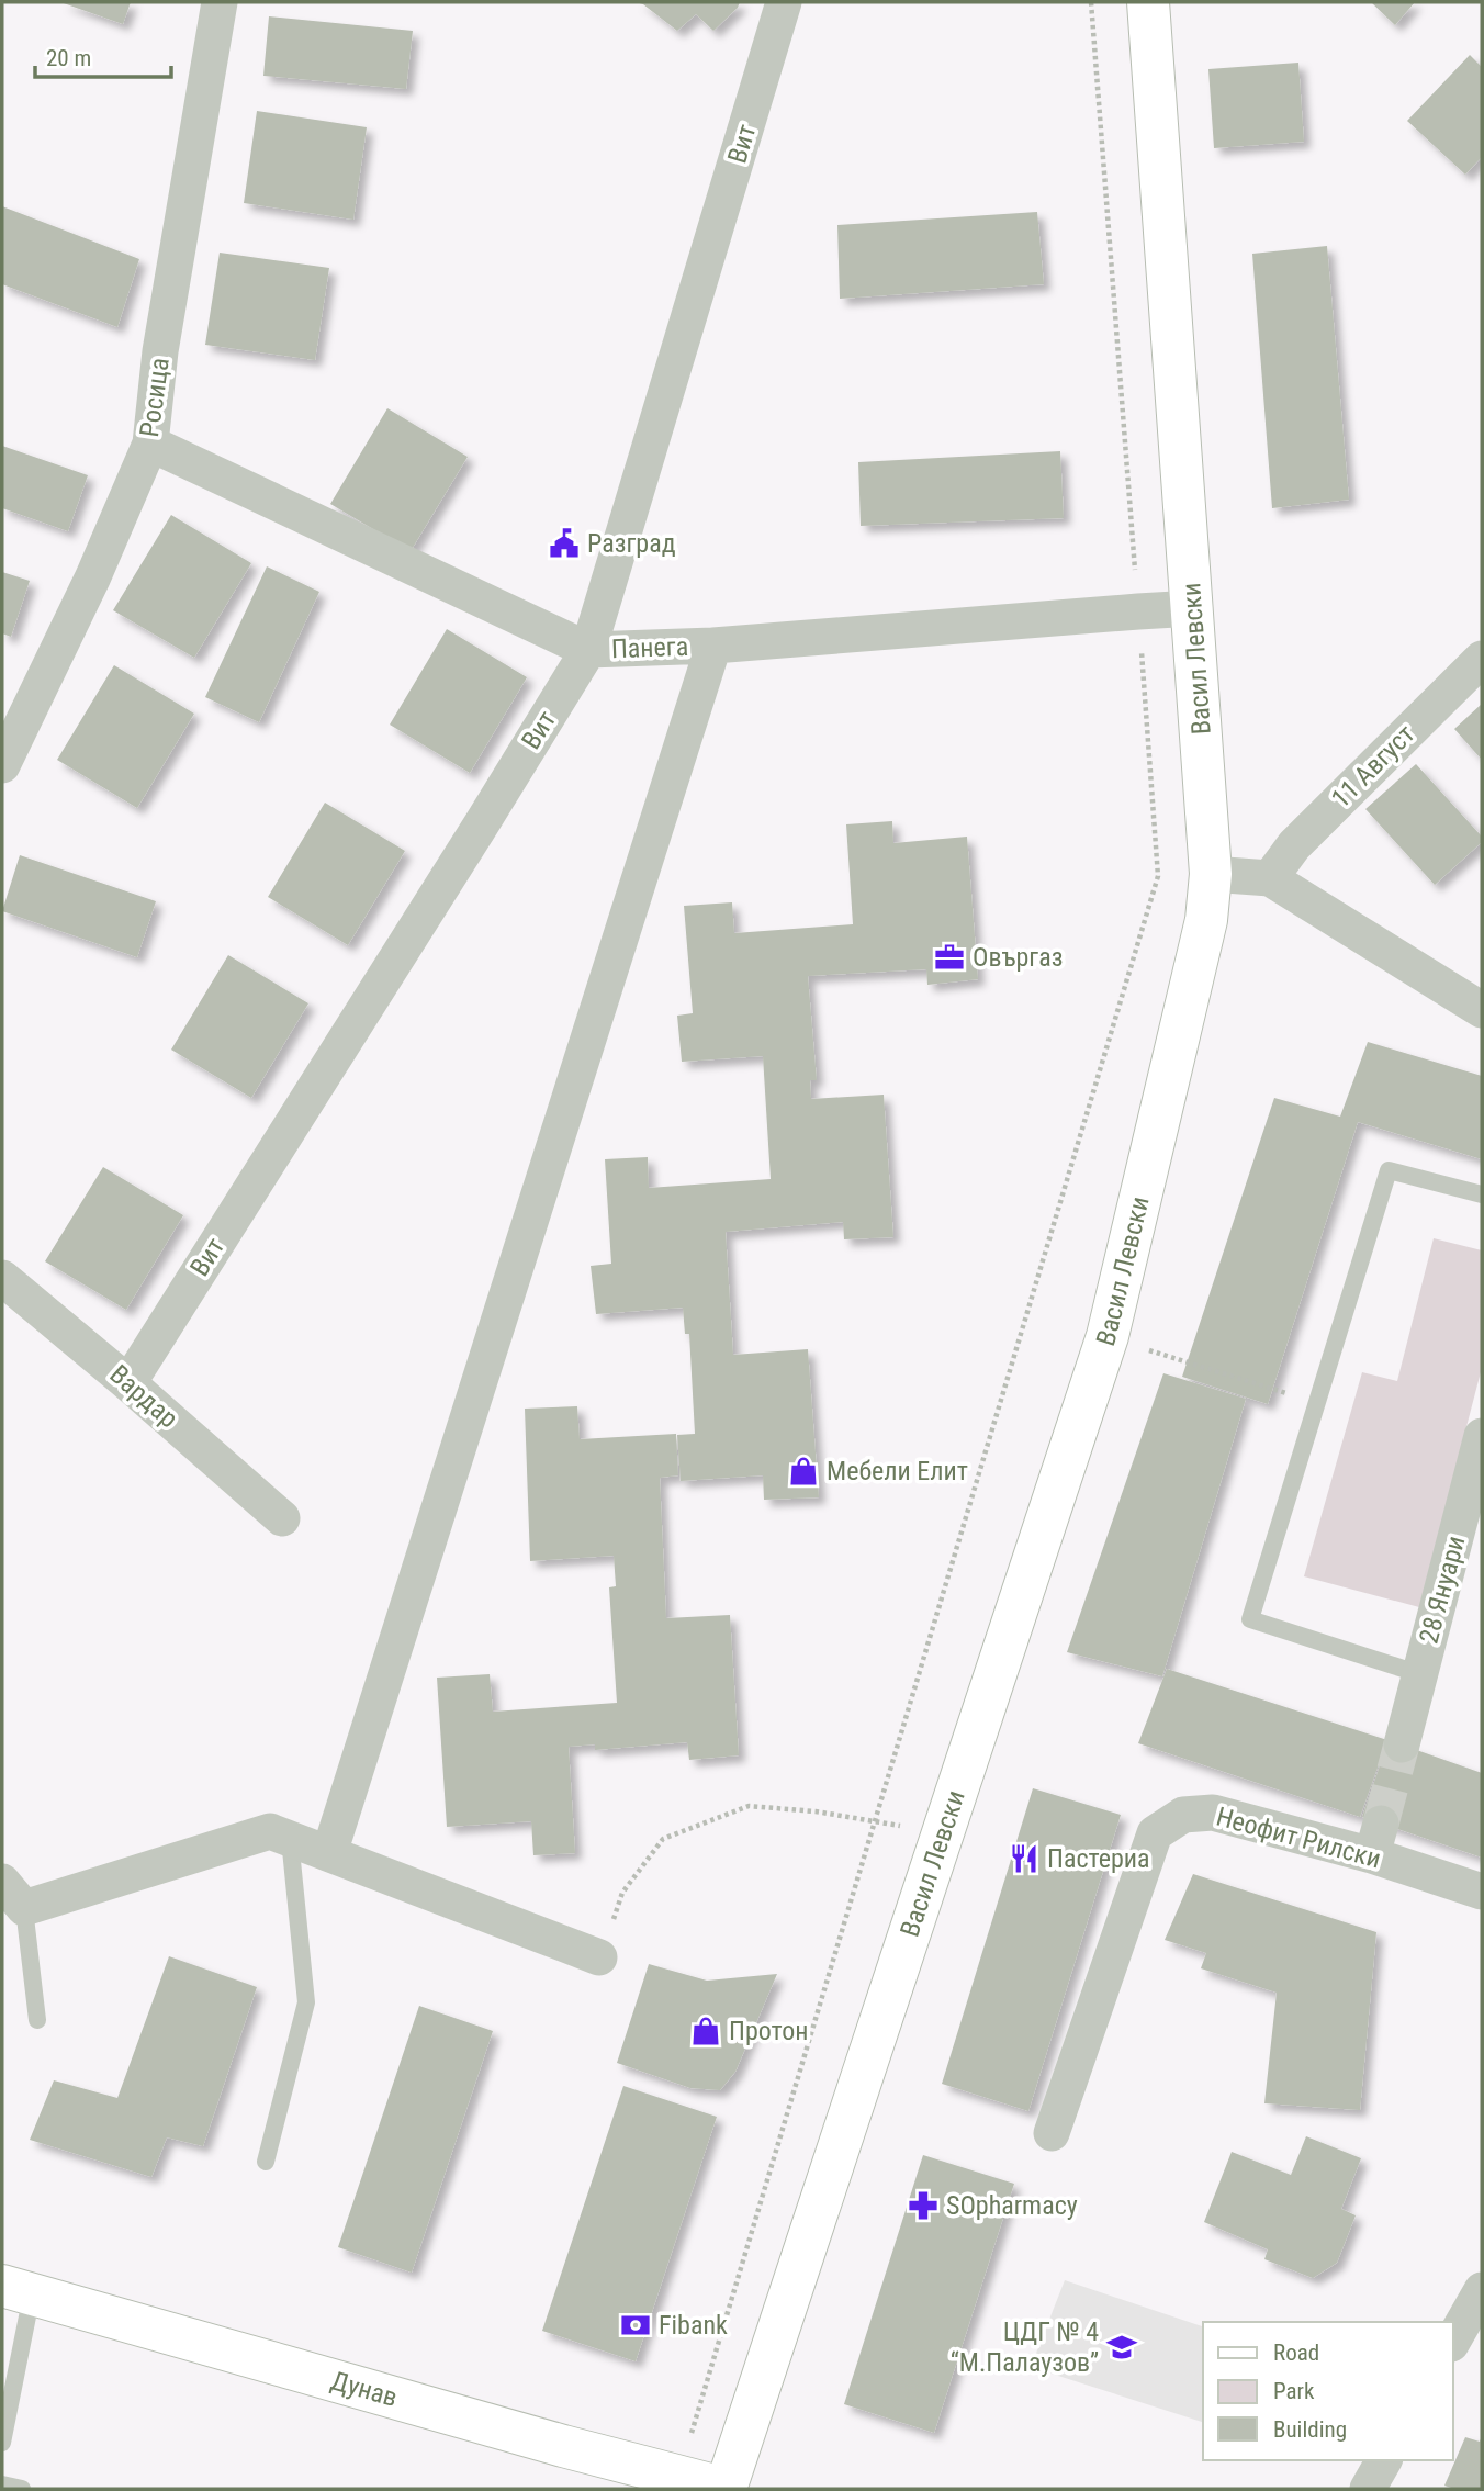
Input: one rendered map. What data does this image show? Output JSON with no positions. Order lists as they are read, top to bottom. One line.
{"streets":{"street":["Вит","Росица","Панега","Васил Левски","11 Август","Вардар","28 Януари","Неофит Рилски","Дунав"]},"crossings":[["Вит","Панега"],["Вит","Вардар"],["Росица","Панега"],["Панега","Васил Левски"],["Васил Левски","Дунав"]],"places":{"public building":["Разград"],"office":["Овъргаз"],"shop":["Мебели Елит","Протон"],"restaurant":["Пастериа"],"pharmacy":["SOpharmacy"],"bank":["Fibank"],"school or university":["ЦДГ № 4 “М.Палаузов”"]},"legend":["Road","Park","Building"],"scale_bar":"20 m"}
